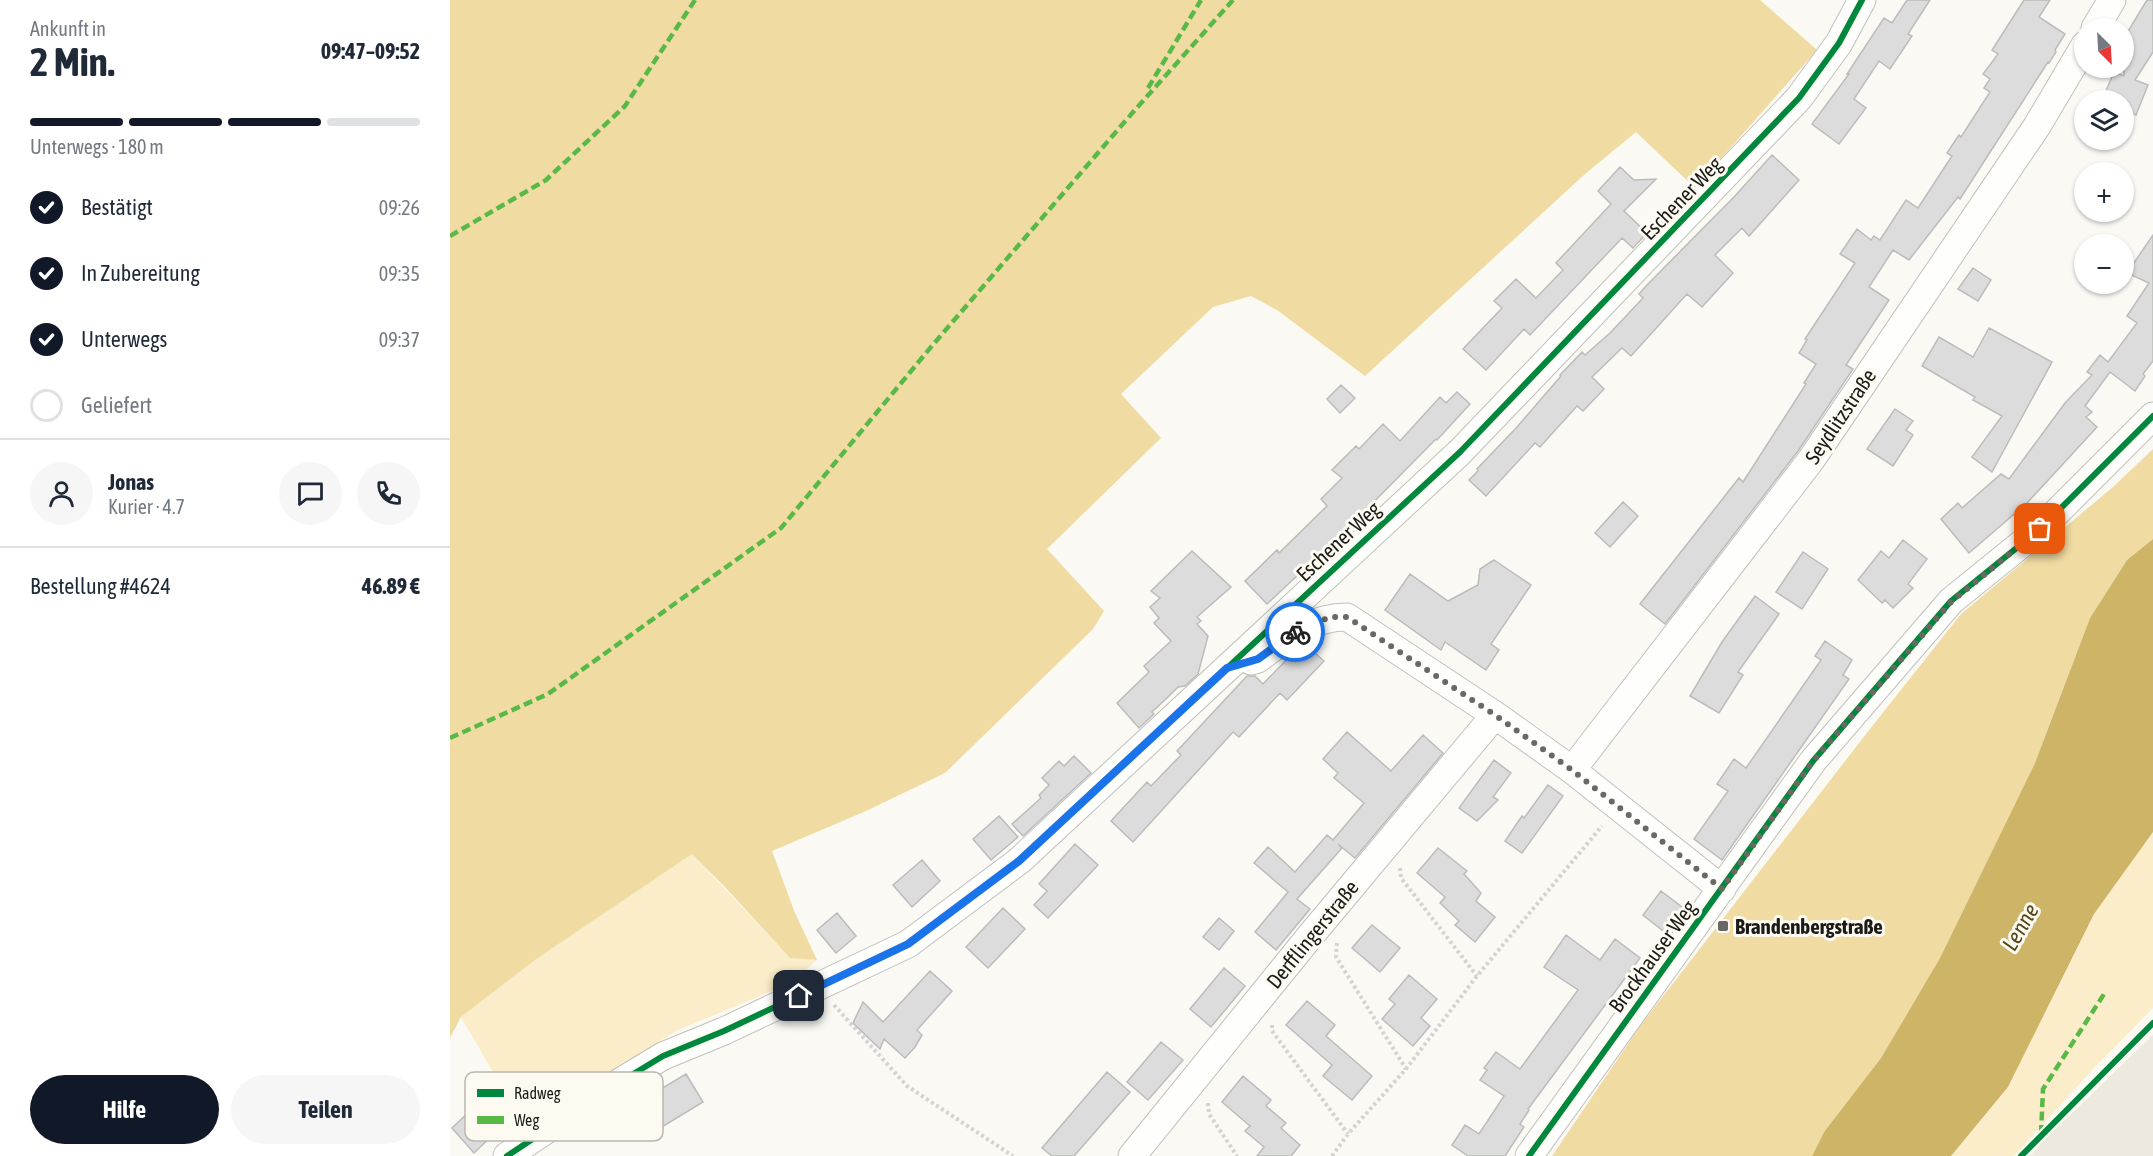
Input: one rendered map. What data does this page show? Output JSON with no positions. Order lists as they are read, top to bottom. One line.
{"streets":{"street":["Eschener Weg","Seydlitzstraße","Derfflingerstraße","Brockhauser Weg"]},"water":["Lenne"],"places":{"transit":["Brandenbergstraße"]},"legend":["Radweg","Weg"],"north":"bottom right","page":{"heading":["2 Min.","Ankunft in","09:47–09:52"],"panel":["Jonas","Kurier · 4.7","Bestellung #4624","46.89 €"],"map_buttons":["+","−"],"bar":"Unterwegs · 180 m","list":[["Bestätigt","09:26"],["In Zubereitung","09:35"],["Unterwegs","09:37"],"Geliefert"],"buttons":["Hilfe","Teilen"]}}
